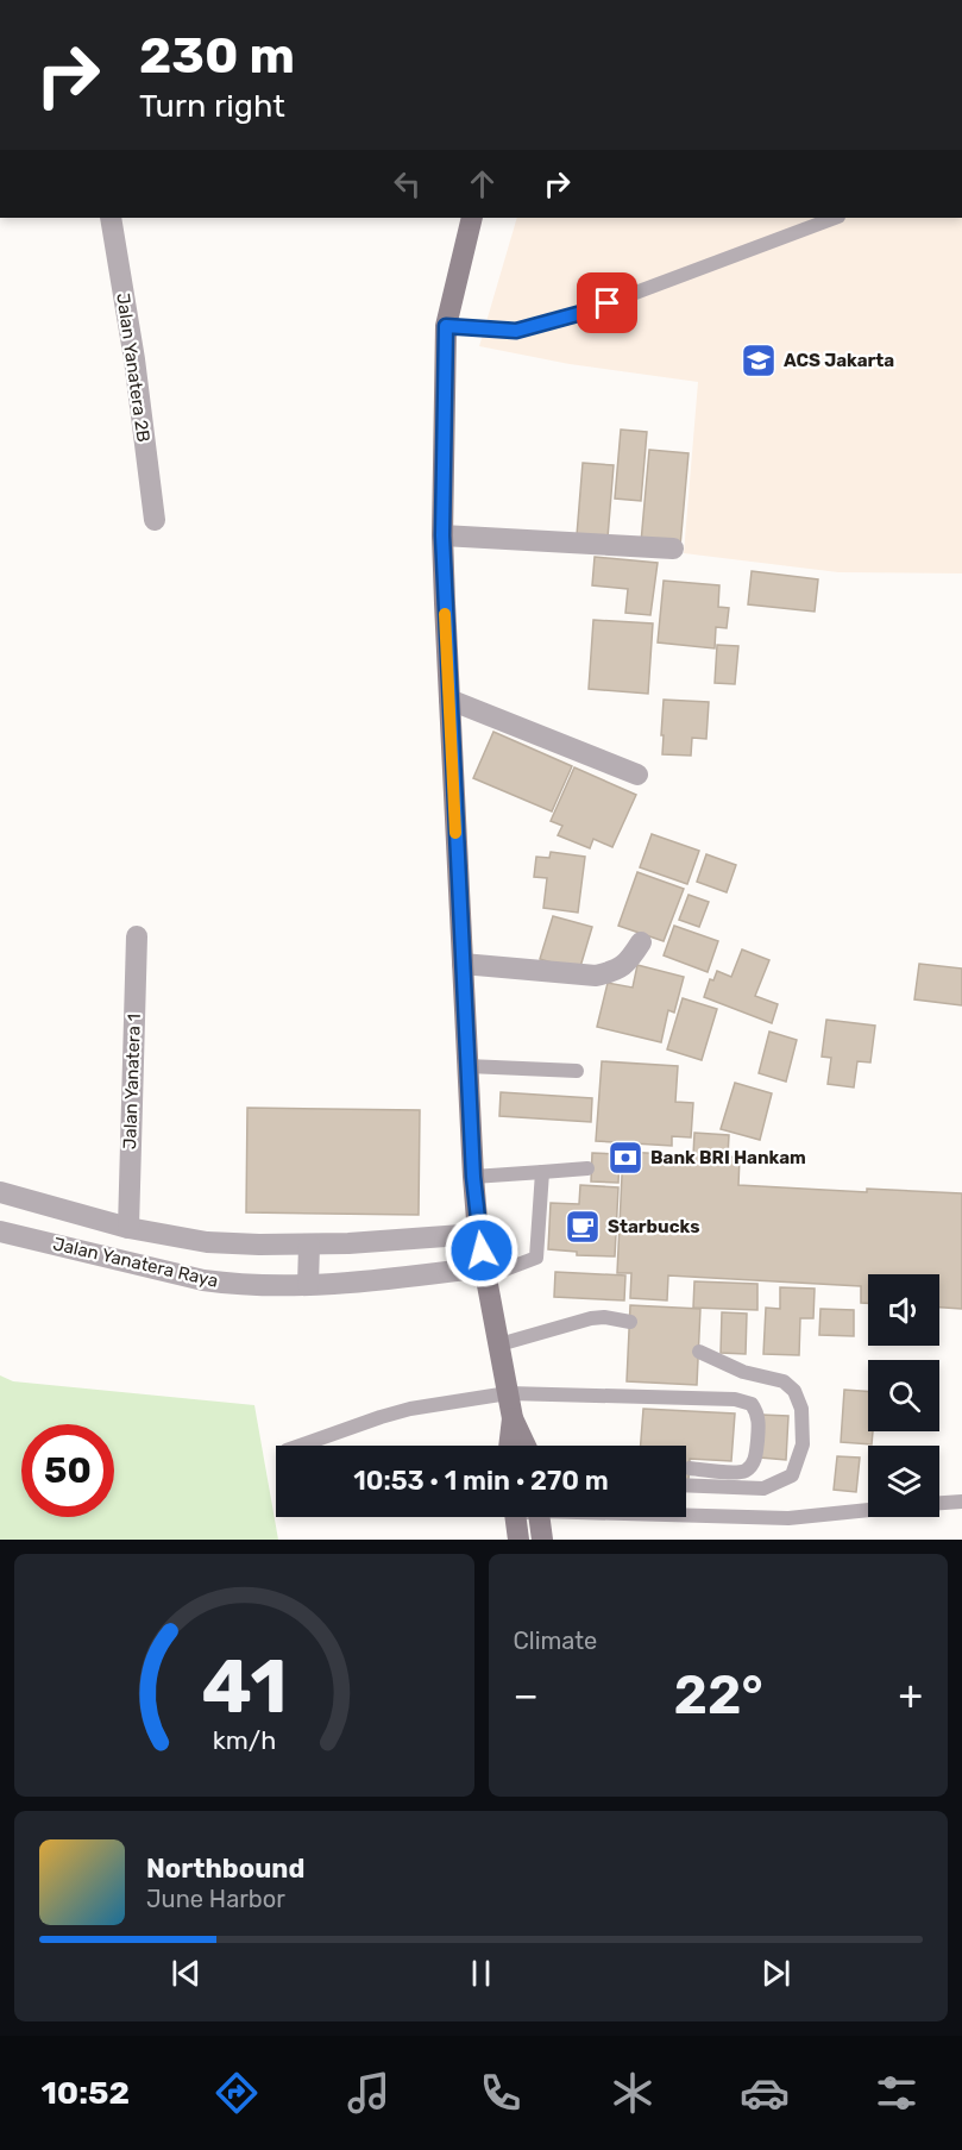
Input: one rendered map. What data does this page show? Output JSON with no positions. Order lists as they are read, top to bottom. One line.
{"streets":{"street":["Jalan Yanatera 2B","Jalan Yanatera 1","Jalan Yanatera Raya"]},"crossings":[["Jalan Yanatera 1","Jalan Yanatera Raya"]],"places":{"school or university":["ACS Jakarta"],"bank":["Bank BRI Hankam"],"cafe":["Starbucks"]},"page":{"turn":["230 m","Turn right"],"limit":"50","trip":"10:53 · 1 min · 270 m","tile":"Climate","heat":["−","22°","+"],"song":["Northbound","June Harbor"],"tabs":"10:52","gauge":["41","km/h"]}}
